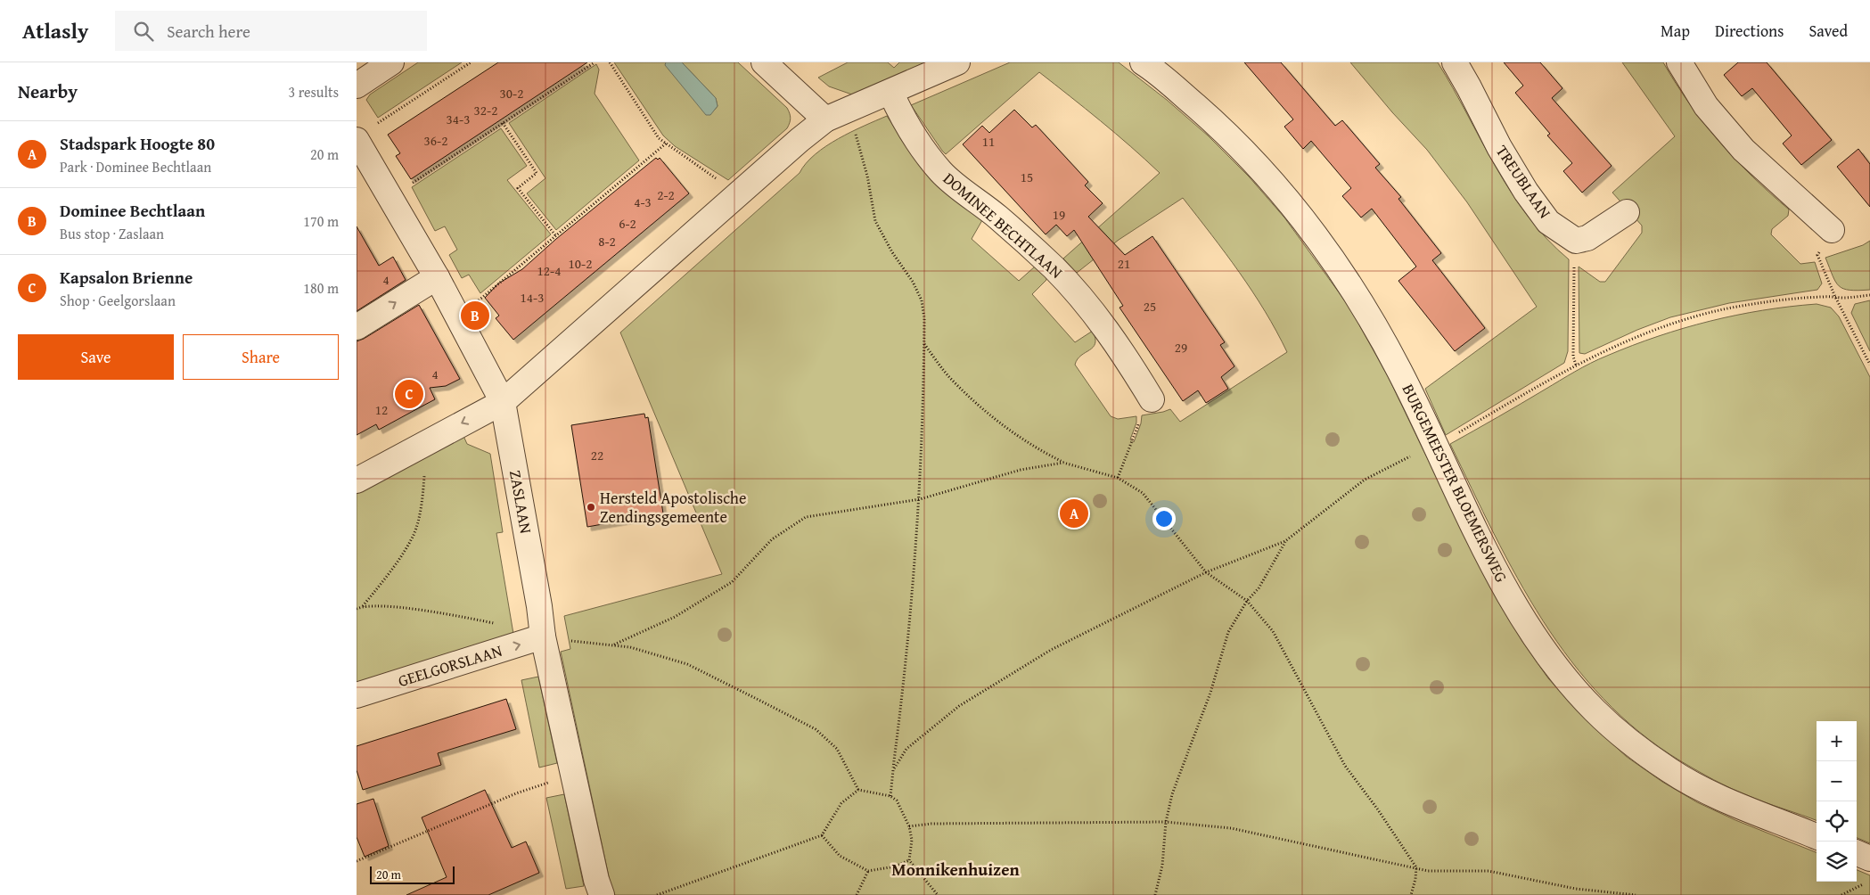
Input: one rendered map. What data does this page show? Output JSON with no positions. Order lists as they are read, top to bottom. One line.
{"streets":{"street":["TREUBLAAN","DOMINEE BECHTLAAN","BURGEMEESTER BLOEMERSWEG","ZASLAAN","GEELGORSLAAN"]},"crossings":[["ZASLAAN","GEELGORSLAAN"]],"districts":["Monnikenhuizen"],"places":["Hersteld Apostolische Zendingsgemeente"],"house_numbers":["30-2","32-2","34-3","36-2","11","15","2-2","4-3","19","6-2","8-2","10-2","21","12-4","4","14-3","25","29","4","12","22"],"scale_bar":"20 m","page":{"header":"Atlasly","search":"Search here","nav":["Map","Directions","Saved"],"heading":["Nearby","3 results"],"list":[{"mark":"A","name":"Stadspark Hoogte 80","note":"Park · Dominee Bechtlaan","value":"20 m"},{"mark":"B","name":"Dominee Bechtlaan","note":"Bus stop · Zaslaan","value":"170 m"},{"mark":"C","name":"Kapsalon Brienne","note":"Shop · Geelgorslaan","value":"180 m"}],"pins":["B","C","A"],"buttons":["Save","Share"],"map_buttons":["+","−"],"scale":"20 m"}}
